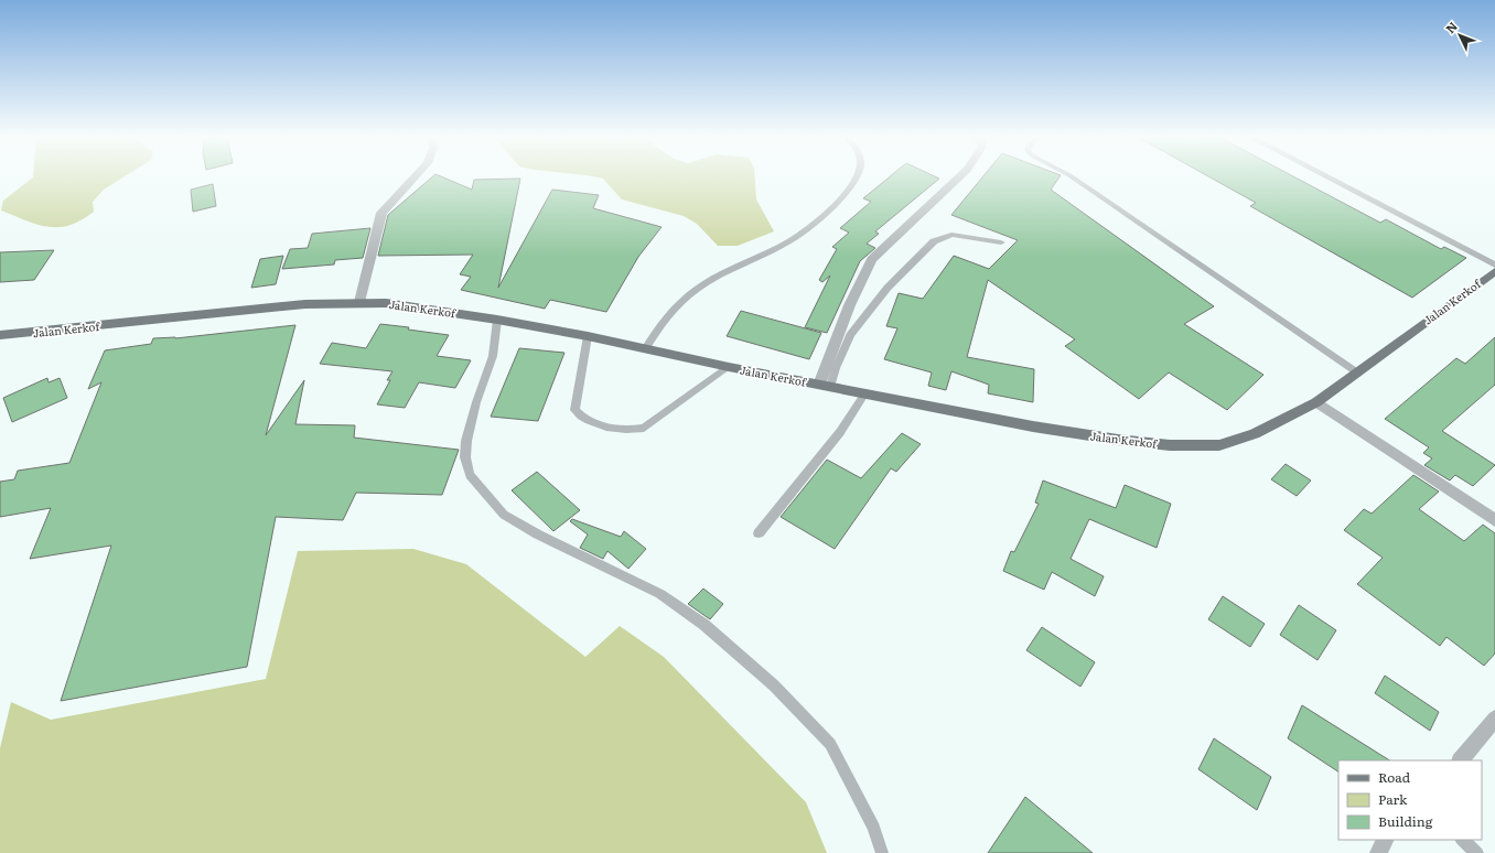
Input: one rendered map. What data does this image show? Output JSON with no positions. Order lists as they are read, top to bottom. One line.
{"streets":{"main road":["Jalan Kerkof"]},"legend":["Road","Park","Building"],"north":"top left"}
